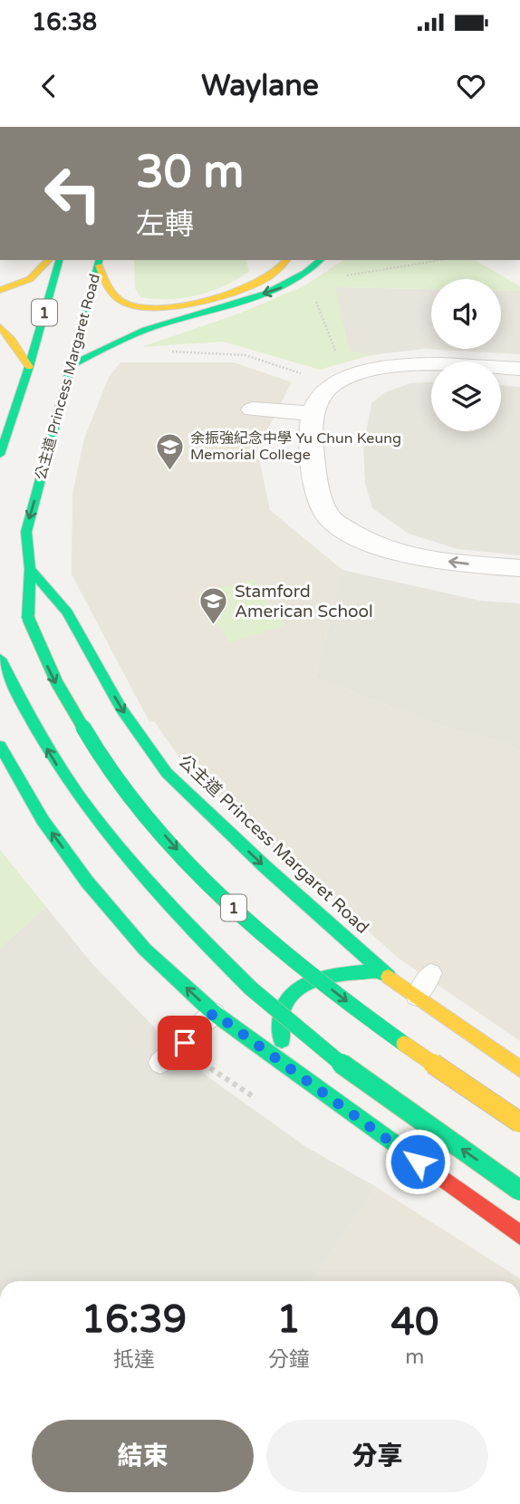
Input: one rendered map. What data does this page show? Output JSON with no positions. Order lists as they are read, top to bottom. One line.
{"streets":{"main road":["1","公主道 Princess Margaret Road"]},"places":{"school or university":["余振強紀念中學 Yu Chun Keung Memorial College","Stamford American School"]},"page":{"status":"16:38","header":"Waylane","turn":["30 m","左轉"],"eta":["16:39","抵達","1","分鐘","40","m"],"buttons":["結束","分享"]}}
